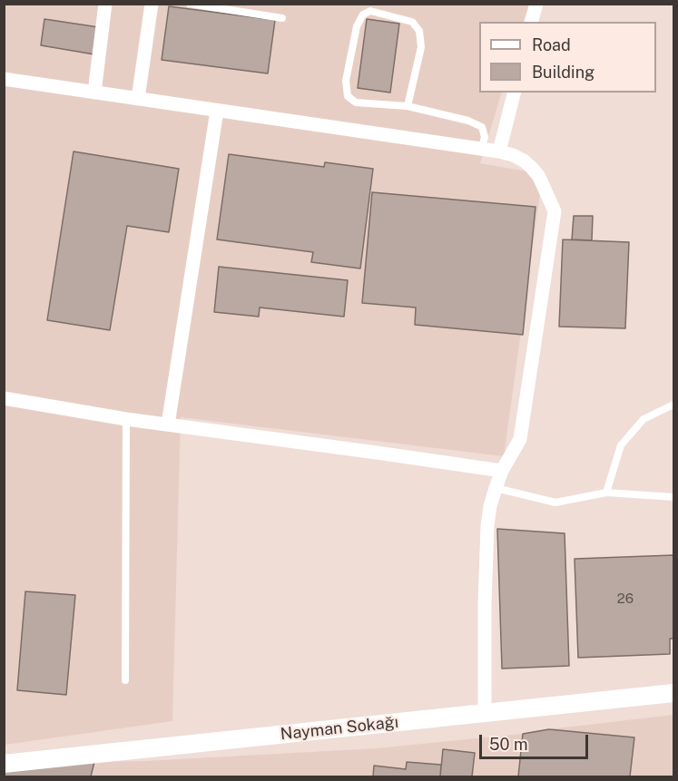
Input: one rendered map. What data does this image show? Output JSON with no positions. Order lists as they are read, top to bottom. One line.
{"streets":{"street":["Nayman Sokağı"]},"house_numbers":["26"],"legend":["Road","Building"],"scale_bar":"50 m"}
